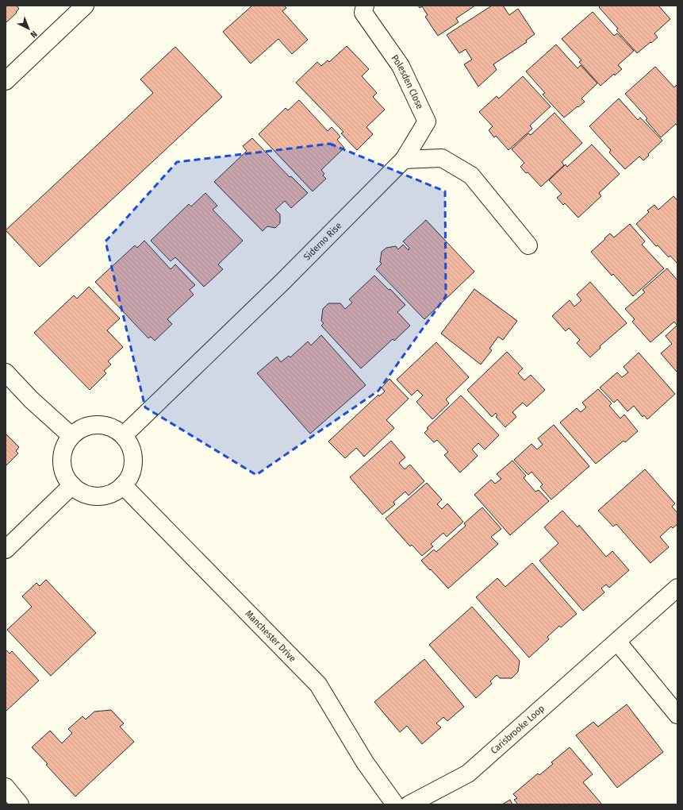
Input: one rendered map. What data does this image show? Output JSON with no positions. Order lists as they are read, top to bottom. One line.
{"streets":{"street":["Polesden Close","Siderno Rise","Manchester Drive","Carisbrooke Loop"]},"crossings":[["Polesden Close","Siderno Rise"],["Siderno Rise","Manchester Drive"]],"north":"bottom right"}
